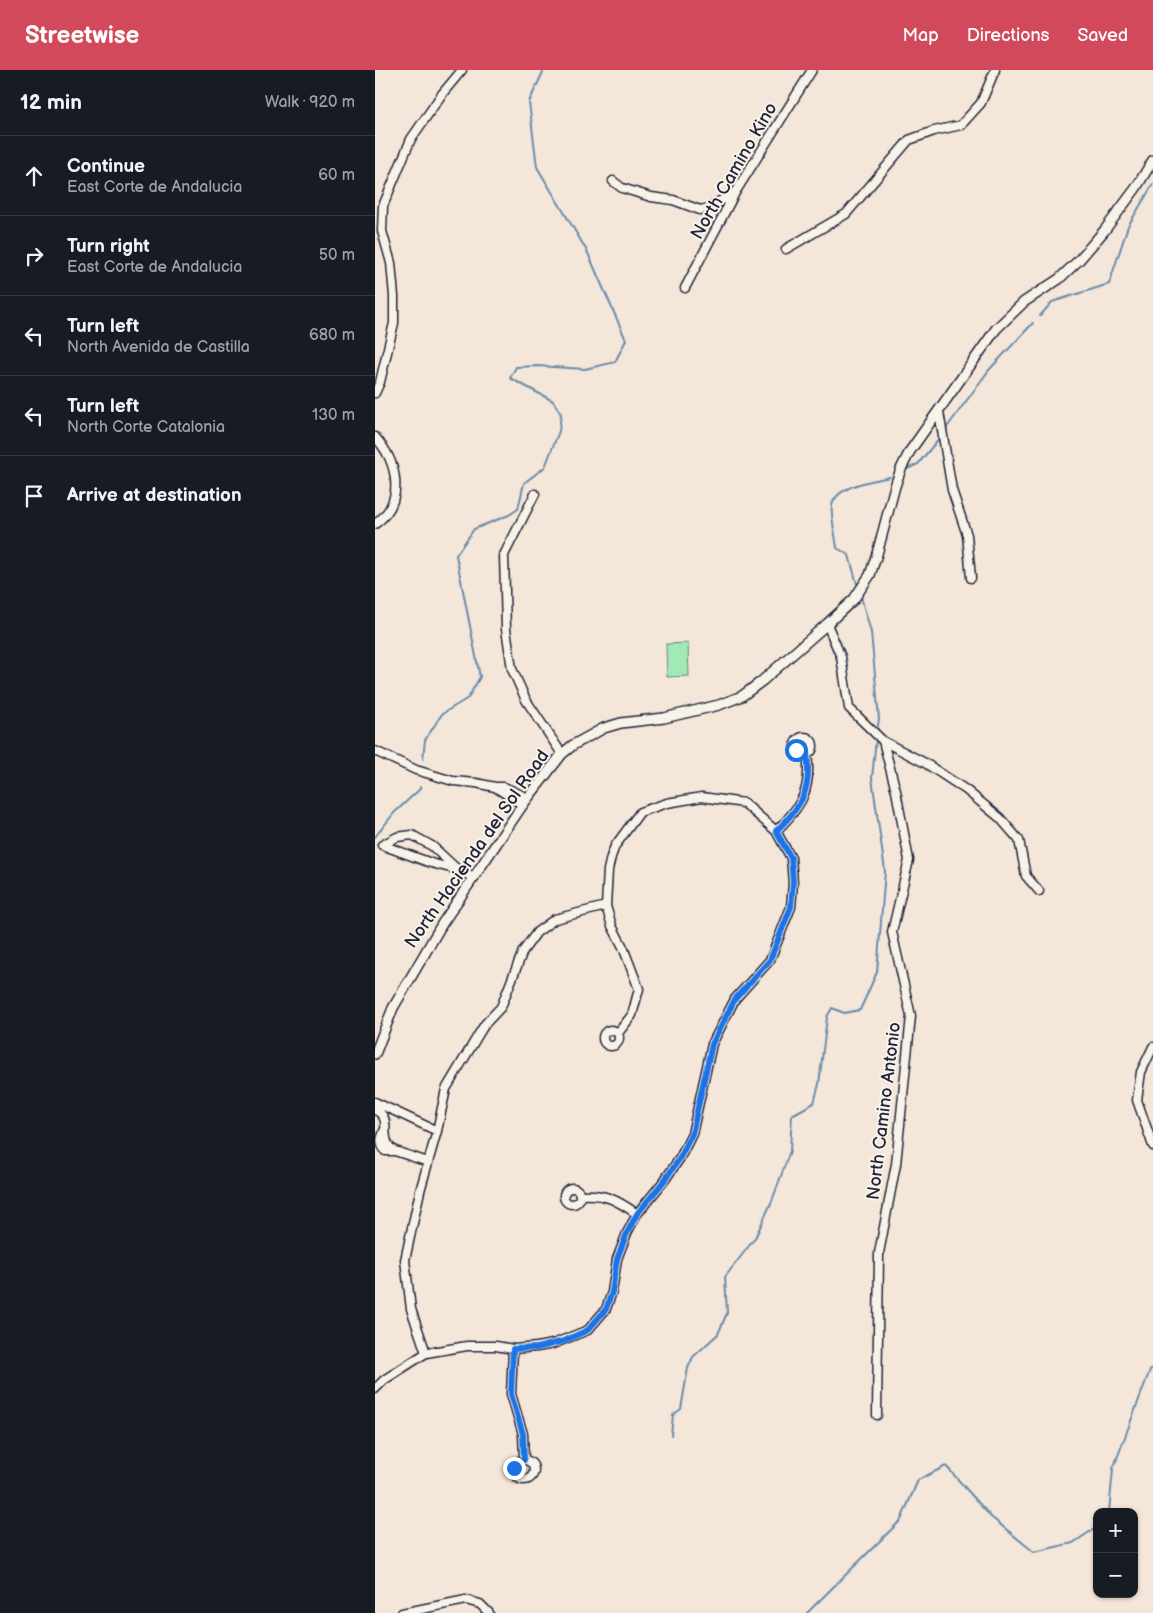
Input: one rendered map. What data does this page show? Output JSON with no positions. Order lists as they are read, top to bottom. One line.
{"streets":{"street":["North Camino Kino","North Hacienda del Sol Road","North Camino Antonio"]},"page":{"header":"Streetwise","nav":["Map","Directions","Saved"],"heading":["12 min","Walk · 920 m"],"list":[["Continue","East Corte de Andalucia","60 m"],["Turn right","East Corte de Andalucia","50 m"],["Turn left","North Avenida de Castilla","680 m"],["Turn left","North Corte Catalonia","130 m"],"Arrive at destination"],"map_buttons":["+","−"]}}
